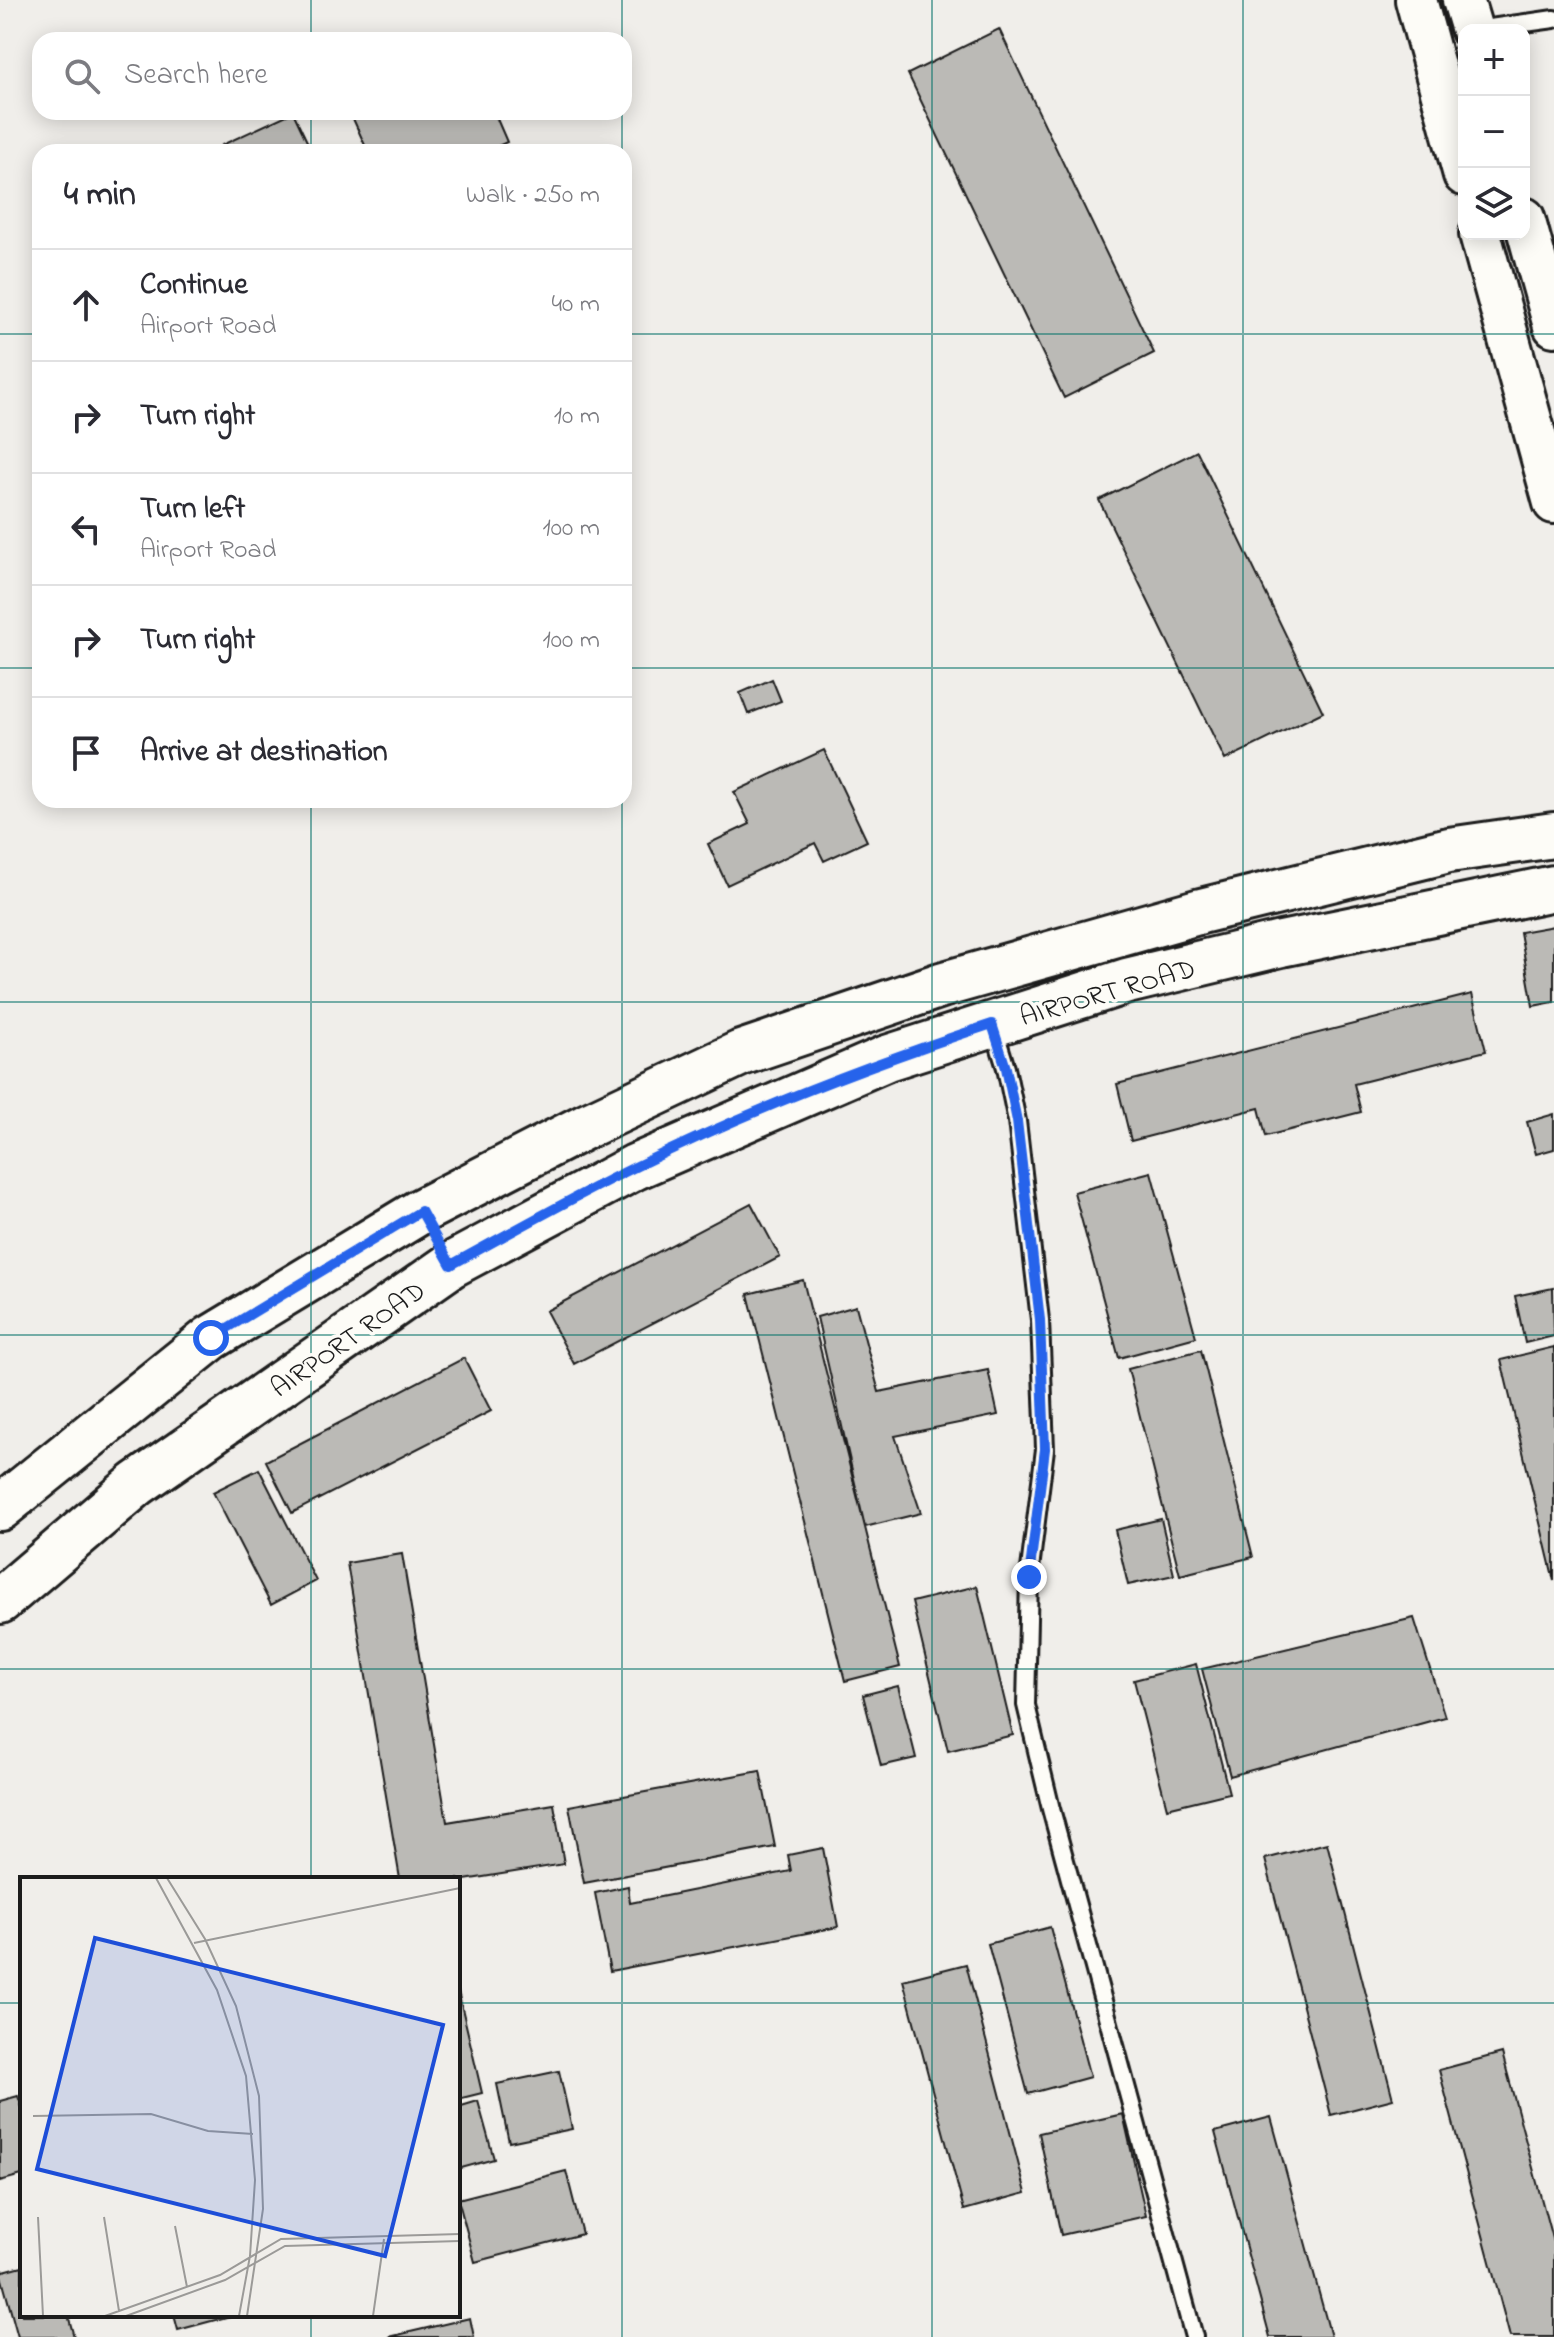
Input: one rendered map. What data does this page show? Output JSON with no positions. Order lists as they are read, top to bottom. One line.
{"streets":{"main road":["AIRPORT ROAD"]},"page":{"map_buttons":["+","−"],"search":"Search here","heading":["4 min","Walk · 250 m"],"list":[["Continue","Airport Road","40 m"],["Turn right","10 m"],["Turn left","Airport Road","100 m"],["Turn right","100 m"],"Arrive at destination"]}}
